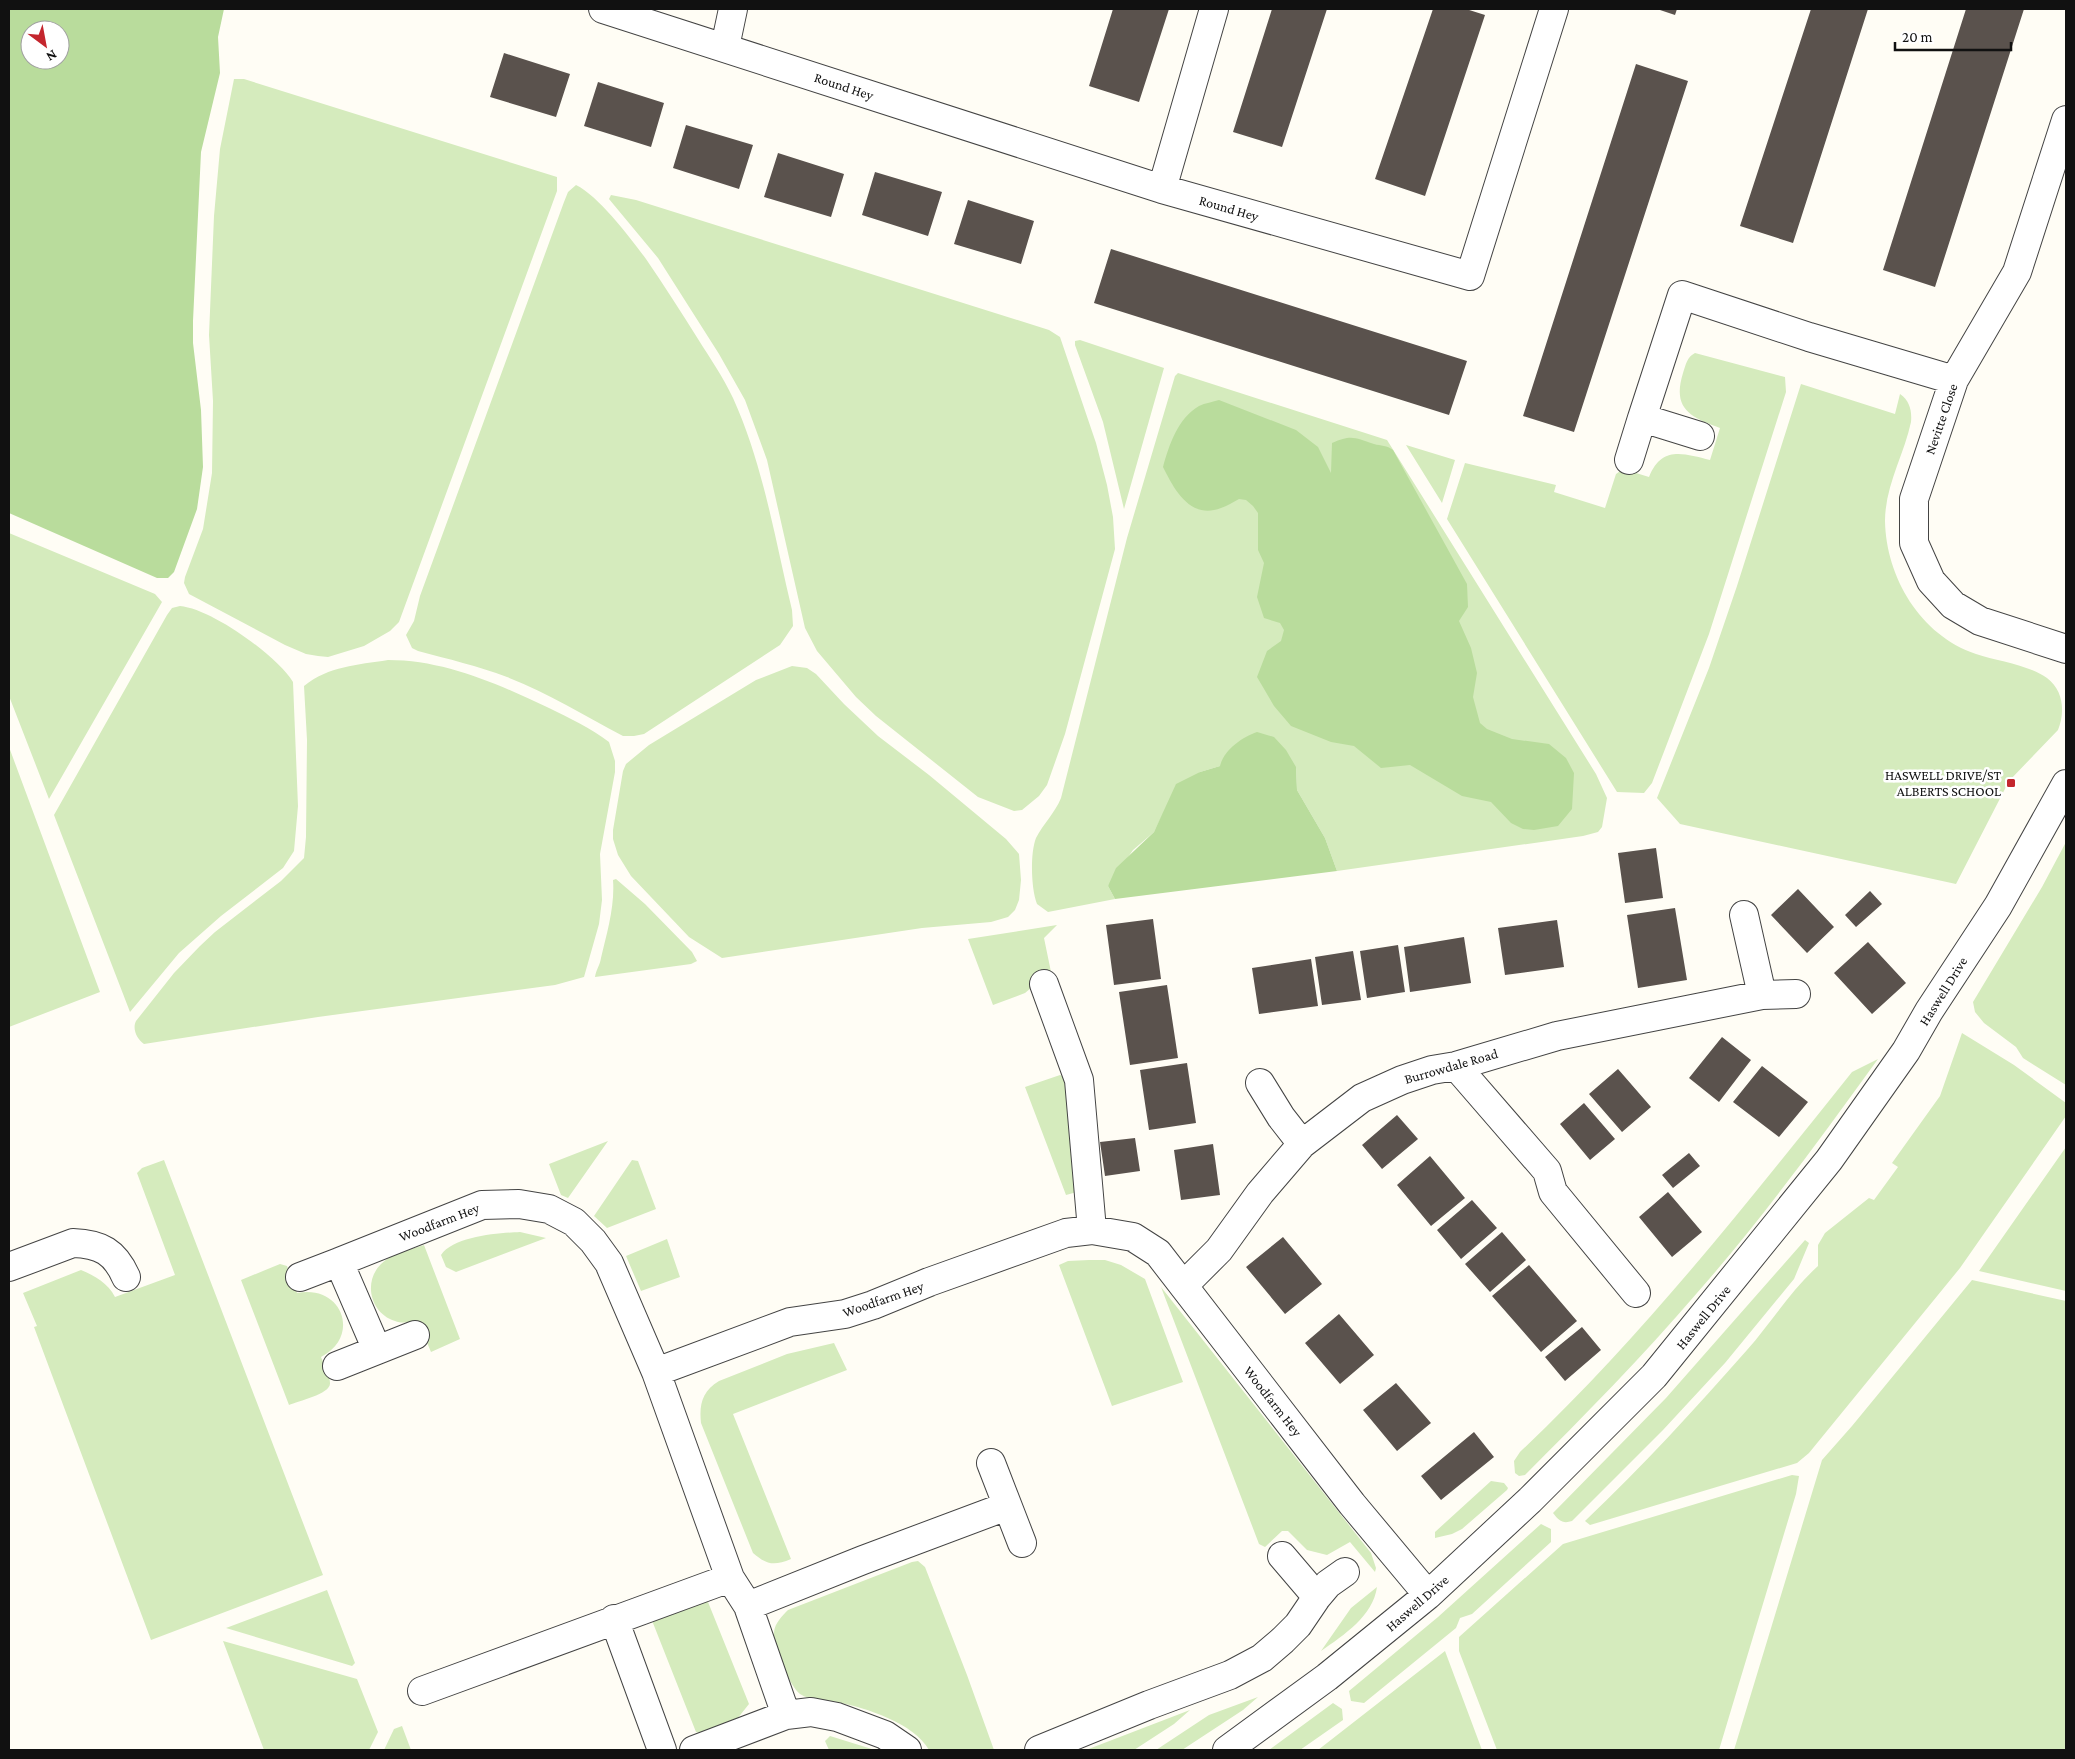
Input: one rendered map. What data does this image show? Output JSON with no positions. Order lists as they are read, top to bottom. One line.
{"streets":{"street":["Round Hey","Nevitte Close","Haswell Drive","Burrowdale Road","Woodfarm Hey"]},"crossings":[["Haswell Drive","Woodfarm Hey"],["Burrowdale Road","Woodfarm Hey"]],"places":{"transit":["HASWELL DRIVE/ST ALBERTS SCHOOL"]},"scale_bar":"20 m","north":"bottom right"}
